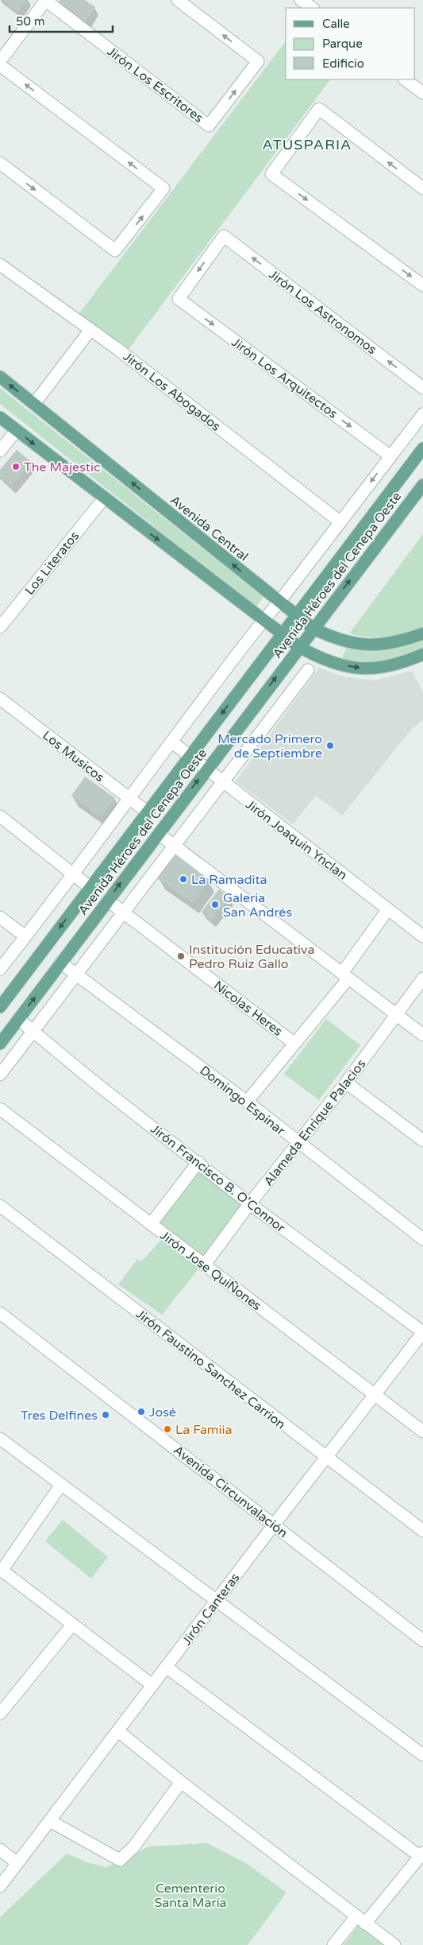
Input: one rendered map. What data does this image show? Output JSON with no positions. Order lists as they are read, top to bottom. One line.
{"streets":{"main road":["Avenida Central","Avenida Héroes del Cenepa Oeste"],"street":["Jirón Los Escritores","Jirón Los Astronomos","Jirón Los Arquitectos","Jirón Los Abogados","Los Literatos","Los Musicos","Jirón Joaquin Ynclan","Nicolas Heres","Domingo Espinar","Alameda Enrique Palacios","Jirón Francisco B. O'Connor","Jirón Jose QuiÑones","Jirón Faustino Sanchez Carrion","Avenida Circunvalación","Jirón Canteras"]},"crossings":[["Jirón Los Astronomos","Jirón Los Arquitectos"],["Avenida Central","Avenida Héroes del Cenepa Oeste"],["Avenida Héroes del Cenepa Oeste","Los Musicos"],["Avenida Héroes del Cenepa Oeste","Jirón Joaquin Ynclan"],["Avenida Héroes del Cenepa Oeste","Nicolas Heres"],["Avenida Héroes del Cenepa Oeste","Domingo Espinar"],["Avenida Héroes del Cenepa Oeste","Jirón Francisco B. O'Connor"],["Domingo Espinar","Alameda Enrique Palacios"],["Alameda Enrique Palacios","Jirón Francisco B. O'Connor"],["Alameda Enrique Palacios","Jirón Jose QuiÑones"],["Jirón Francisco B. O'Connor","Jirón Canteras"],["Jirón Jose QuiÑones","Jirón Canteras"],["Jirón Faustino Sanchez Carrion","Jirón Canteras"],["Avenida Circunvalación","Jirón Canteras"]],"one_way":["Jirón Los Arquitectos"],"districts":["ATUSPARIA"],"parks":["Cementerio Santa María"],"places":["The Majestic","Mercado Primero de Septiembre","La Ramadita","Galeria San Andrés","Institución Educativa Pedro Ruiz Gallo","José","Tres Delfines","La Famiia"],"legend":["Calle","Parque","Edificio"],"scale_bar":"50 m"}
